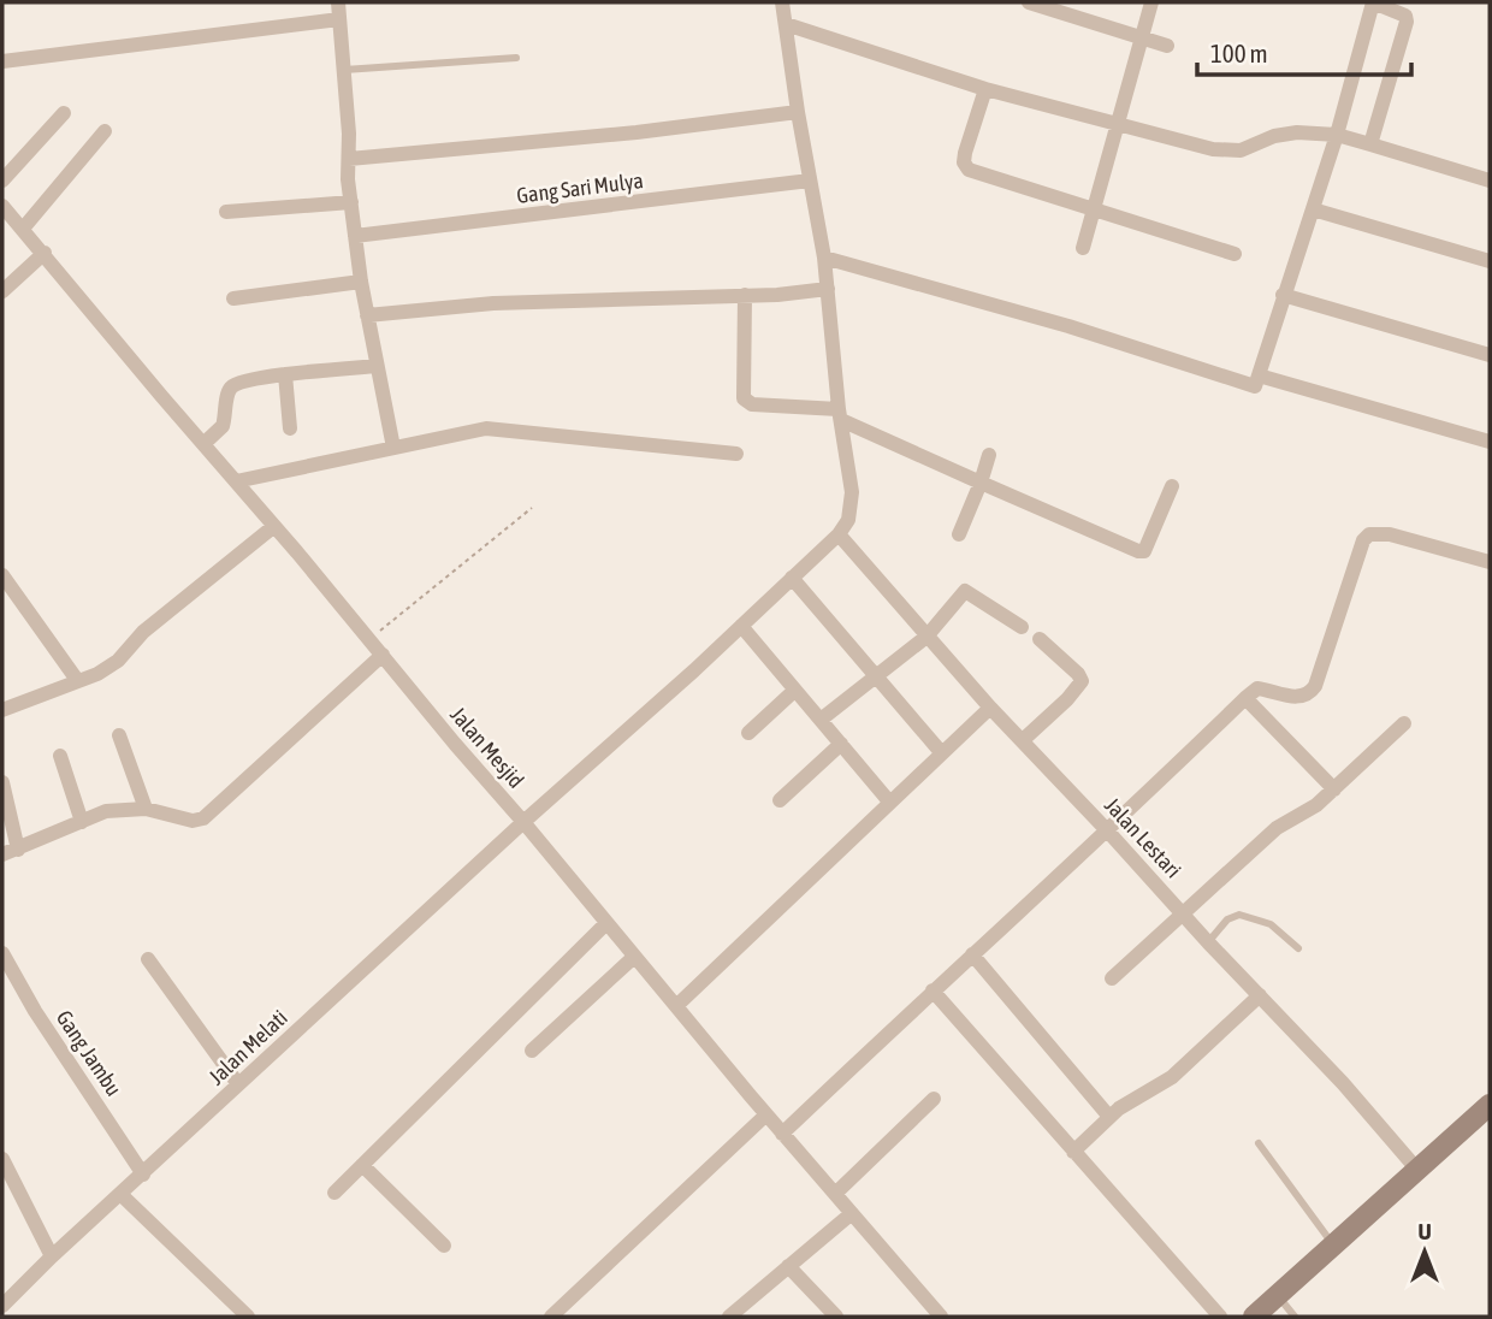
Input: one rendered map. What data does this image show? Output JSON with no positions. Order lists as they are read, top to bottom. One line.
{"streets":{"street":["Gang Sari Mulya","Jalan Mesjid","Jalan Lestari","Jalan Melati","Gang Jambu"]},"crossings":[["Jalan Mesjid","Jalan Melati"],["Jalan Lestari","Jalan Melati"],["Jalan Melati","Gang Jambu"]],"scale_bar":"100 m","north":"top"}
